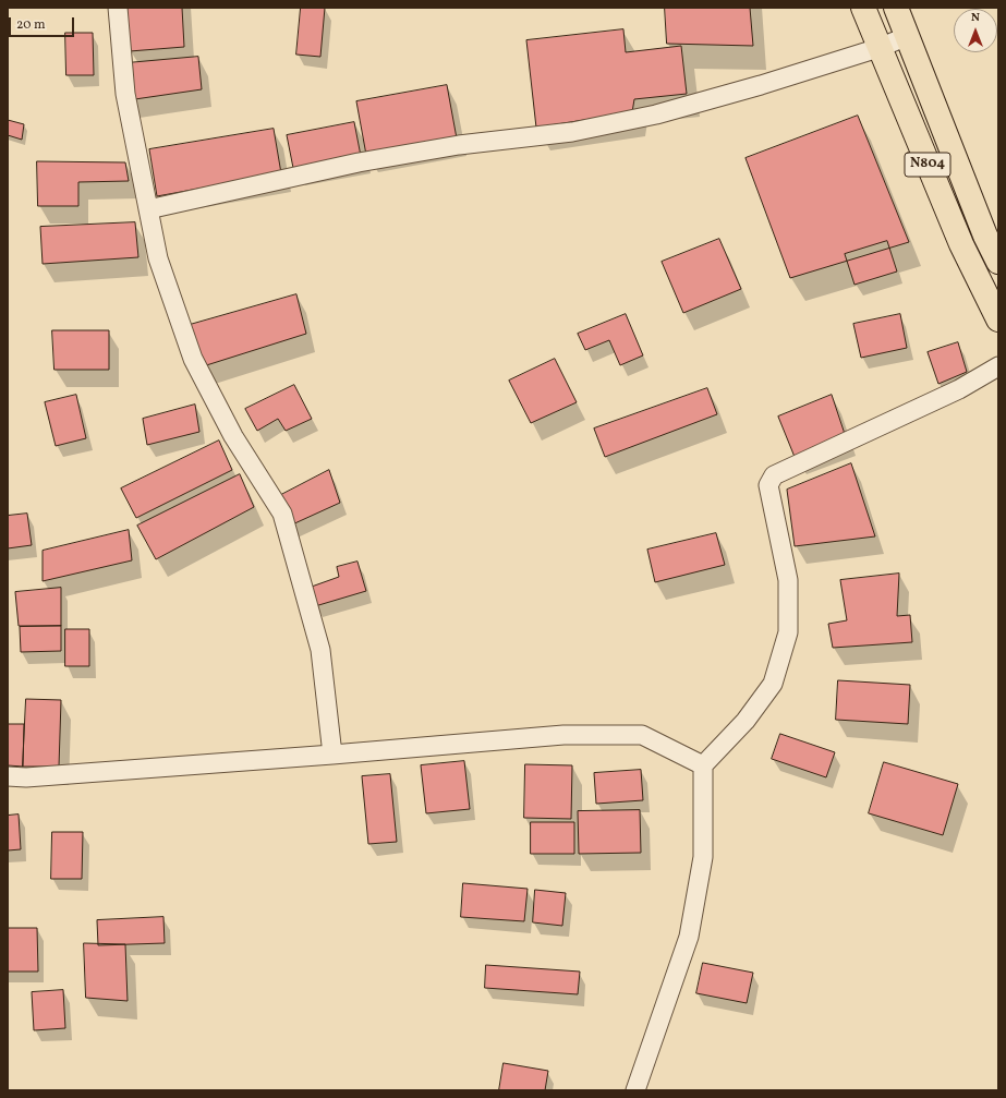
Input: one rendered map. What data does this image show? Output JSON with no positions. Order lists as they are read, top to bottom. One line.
{"streets":{"highway":["N804"]},"scale_bar":"20 m","north":"top"}
